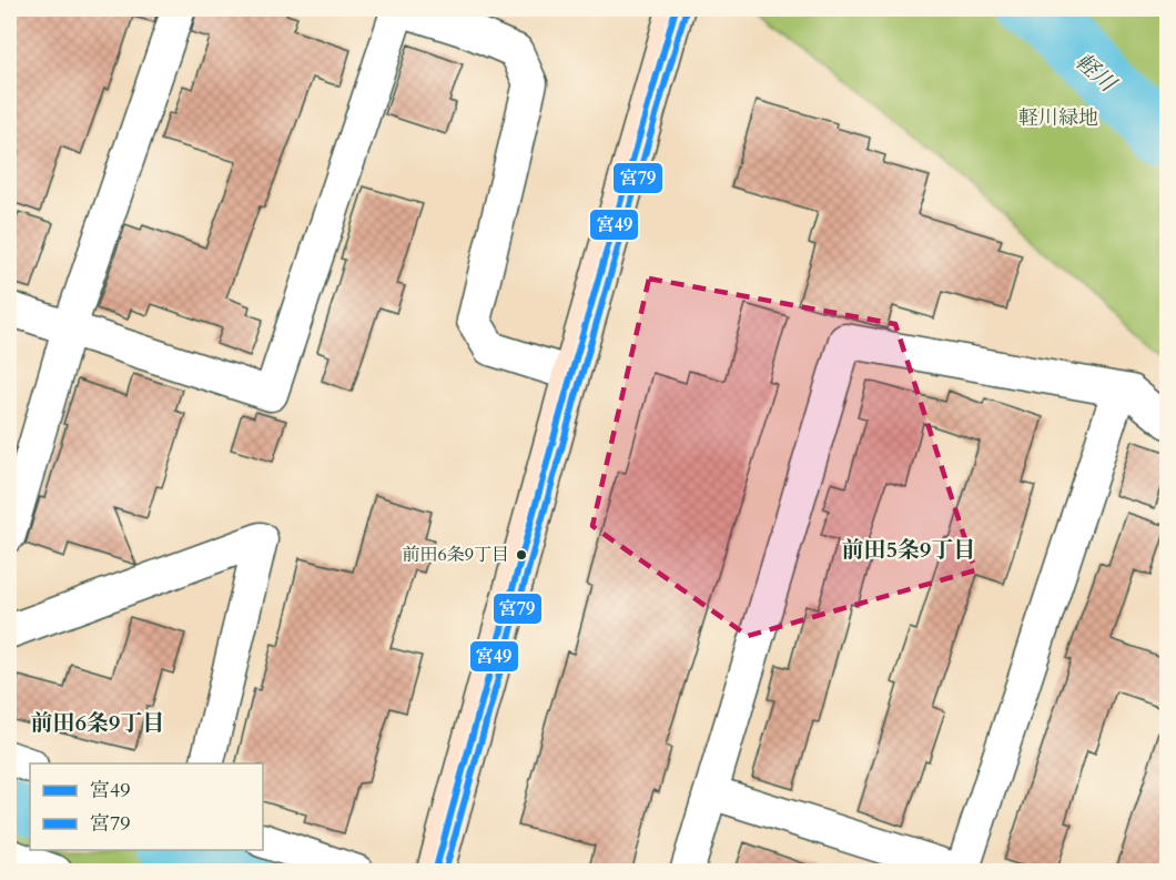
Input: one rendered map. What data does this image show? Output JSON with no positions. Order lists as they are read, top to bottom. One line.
{"districts":["前田5条9丁目","前田6条9丁目"],"water":["軽川"],"parks":["軽川緑地"],"places":["前田6条9丁目"],"lines":["transit line 宮49","transit line 宮79"],"legend":["宮49","宮79"]}
